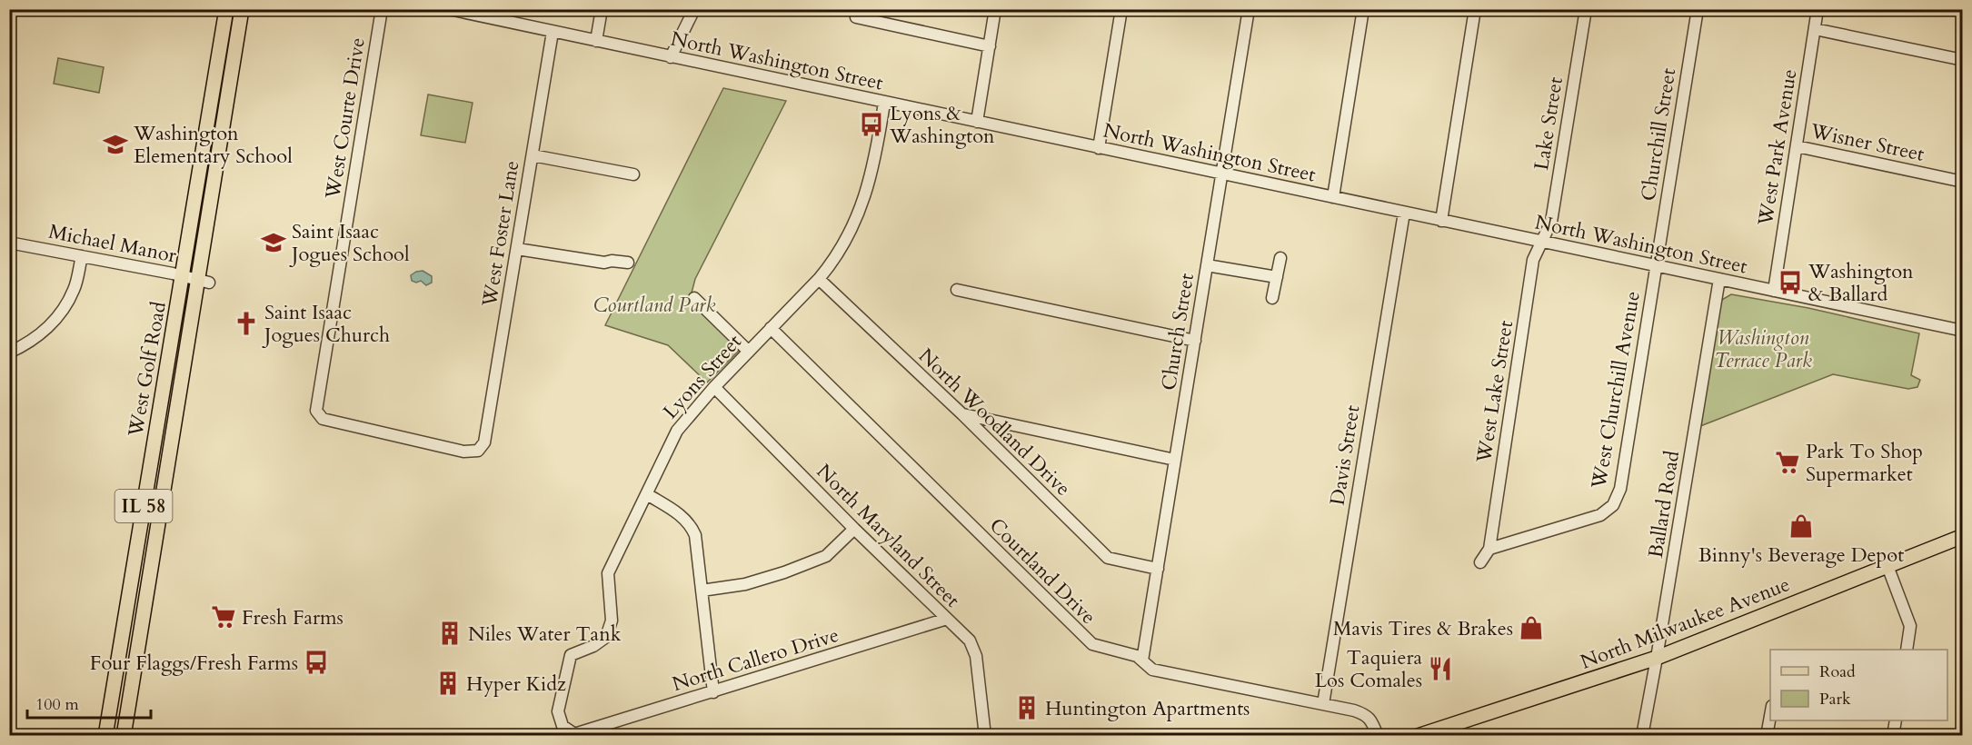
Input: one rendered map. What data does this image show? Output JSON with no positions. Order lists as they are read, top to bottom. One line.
{"streets":{"main road":["West Golf Road","IL 58","North Milwaukee Avenue"],"street":["North Washington Street","West Courte Drive","Lake Street","Churchill Street","Wisner Street","West Park Avenue","West Foster Lane","Michael Manor","Church Street","Lyons Street","West Churchill Avenue","West Lake Street","North Woodland Drive","Davis Street","Ballard Road","North Maryland Street","Courtland Drive","North Callero Drive"]},"crossings":[["North Washington Street","Lake Street"],["North Washington Street","Churchill Street"],["North Washington Street","West Park Avenue"],["North Washington Street","West Foster Lane"],["North Washington Street","Church Street"],["North Washington Street","Lyons Street"],["North Washington Street","West Churchill Avenue"],["North Washington Street","West Lake Street"],["North Washington Street","Davis Street"],["North Washington Street","Ballard Road"],["West Courte Drive","West Foster Lane"],["Lake Street","West Lake Street"],["Churchill Street","West Churchill Avenue"],["Wisner Street","West Park Avenue"],["Michael Manor","West Golf Road"],["Church Street","North Woodland Drive"],["Church Street","Courtland Drive"],["Lyons Street","North Woodland Drive"],["Lyons Street","North Maryland Street"],["Lyons Street","Courtland Drive"],["Lyons Street","North Callero Drive"],["West Churchill Avenue","West Lake Street"],["Davis Street","Courtland Drive"],["Ballard Road","North Milwaukee Avenue"],["North Maryland Street","North Callero Drive"]],"parks":["Courtland Park","Washington Terrace Park"],"places":{"bus stop":["Lyons & Washington","Washington & Ballard","Four Flaggs/Fresh Farms"],"school or university":["Washington Elementary School","Saint Isaac Jogues School"],"church":["Saint Isaac Jogues Church"],"supermarket":["Park To Shop Supermarket","Fresh Farms"],"shop":["Binny's Beverage Depot","Mavis Tires & Brakes"],"building":["Niles Water Tank","Hyper Kidz","Huntington Apartments"],"restaurant":["Taquiera Los Comales"]},"legend":["Road","Park"],"scale_bar":"100 m"}
